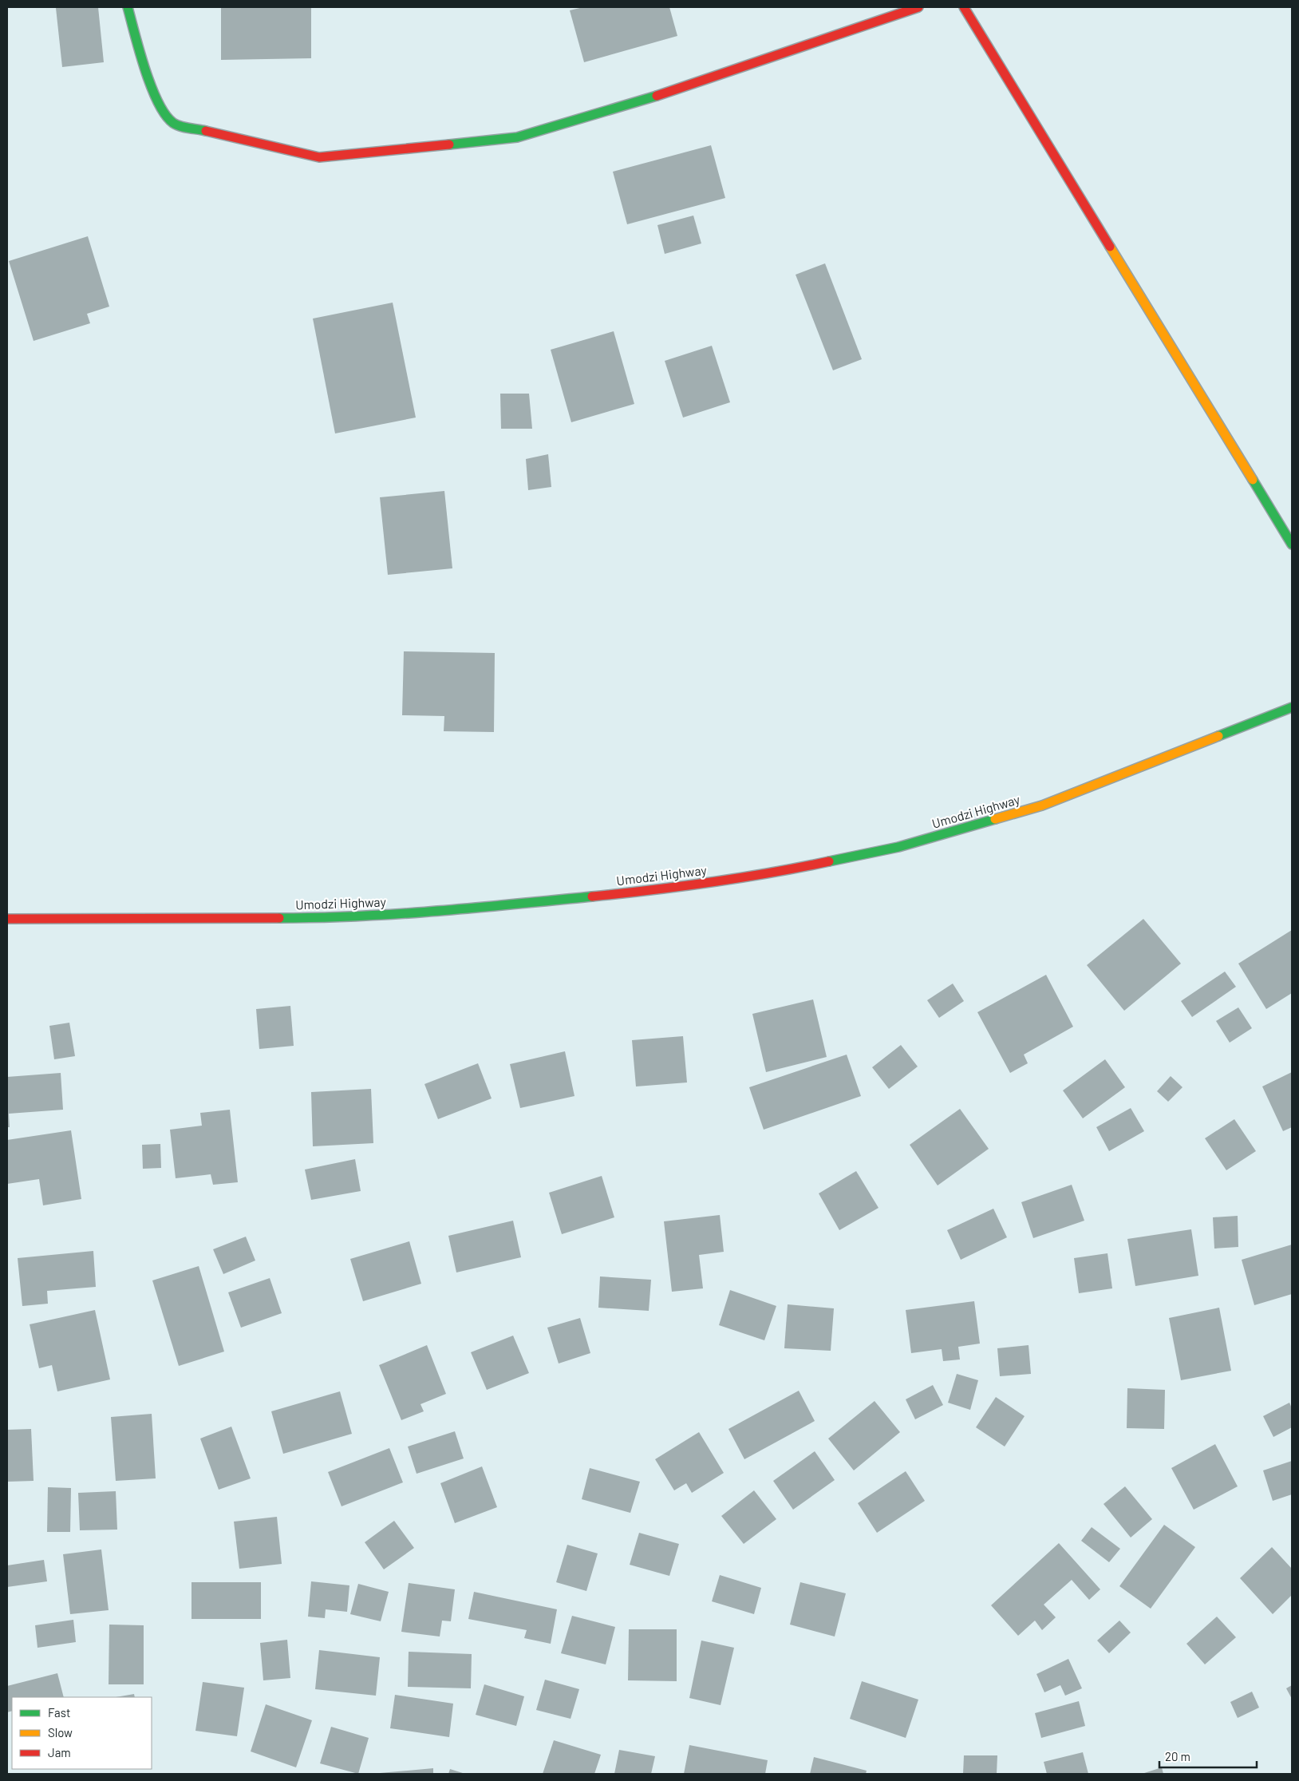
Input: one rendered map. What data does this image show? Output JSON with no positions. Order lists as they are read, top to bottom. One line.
{"streets":{"main road":["Umodzi Highway"]},"legend":["Fast","Slow","Jam"],"scale_bar":"20 m"}
